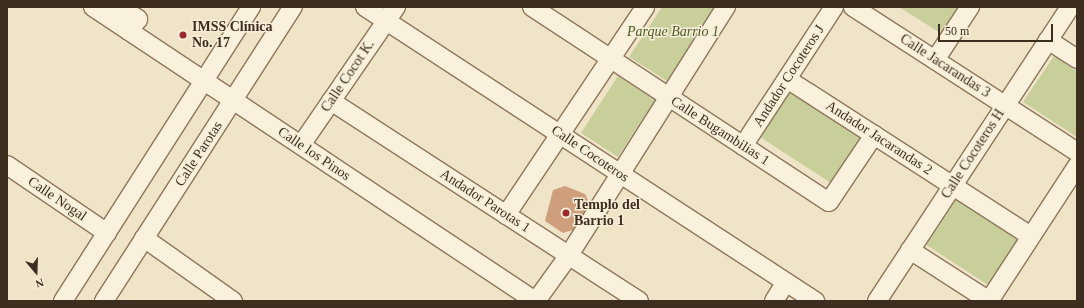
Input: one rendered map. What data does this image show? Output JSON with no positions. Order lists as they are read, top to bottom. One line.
{"streets":{"street":["Calle Jacarandas 3","Calle Cocot K.","Andador Cocoteros J","Calle Bugambilias 1","Andador Jacarandas 2","Calle Parotas","Calle los Pinos","Calle Cocoteros","Calle Cocoteros H","Calle Nogal","Andador Parotas 1"]},"crossings":[["Calle Jacarandas 3","Calle Cocoteros H"],["Calle Cocot K.","Calle los Pinos"],["Calle Cocot K.","Calle Cocoteros"],["Calle Cocot K.","Andador Parotas 1"],["Andador Cocoteros J","Calle Bugambilias 1"],["Andador Cocoteros J","Andador Jacarandas 2"],["Calle Bugambilias 1","Andador Jacarandas 2"],["Andador Jacarandas 2","Calle Cocoteros H"],["Calle Parotas","Calle los Pinos"]],"parks":["Parque Barrio 1"],"places":["IMSS Clínica No. 17","Templo del Barrio 1"],"scale_bar":"50 m","north":"bottom"}
